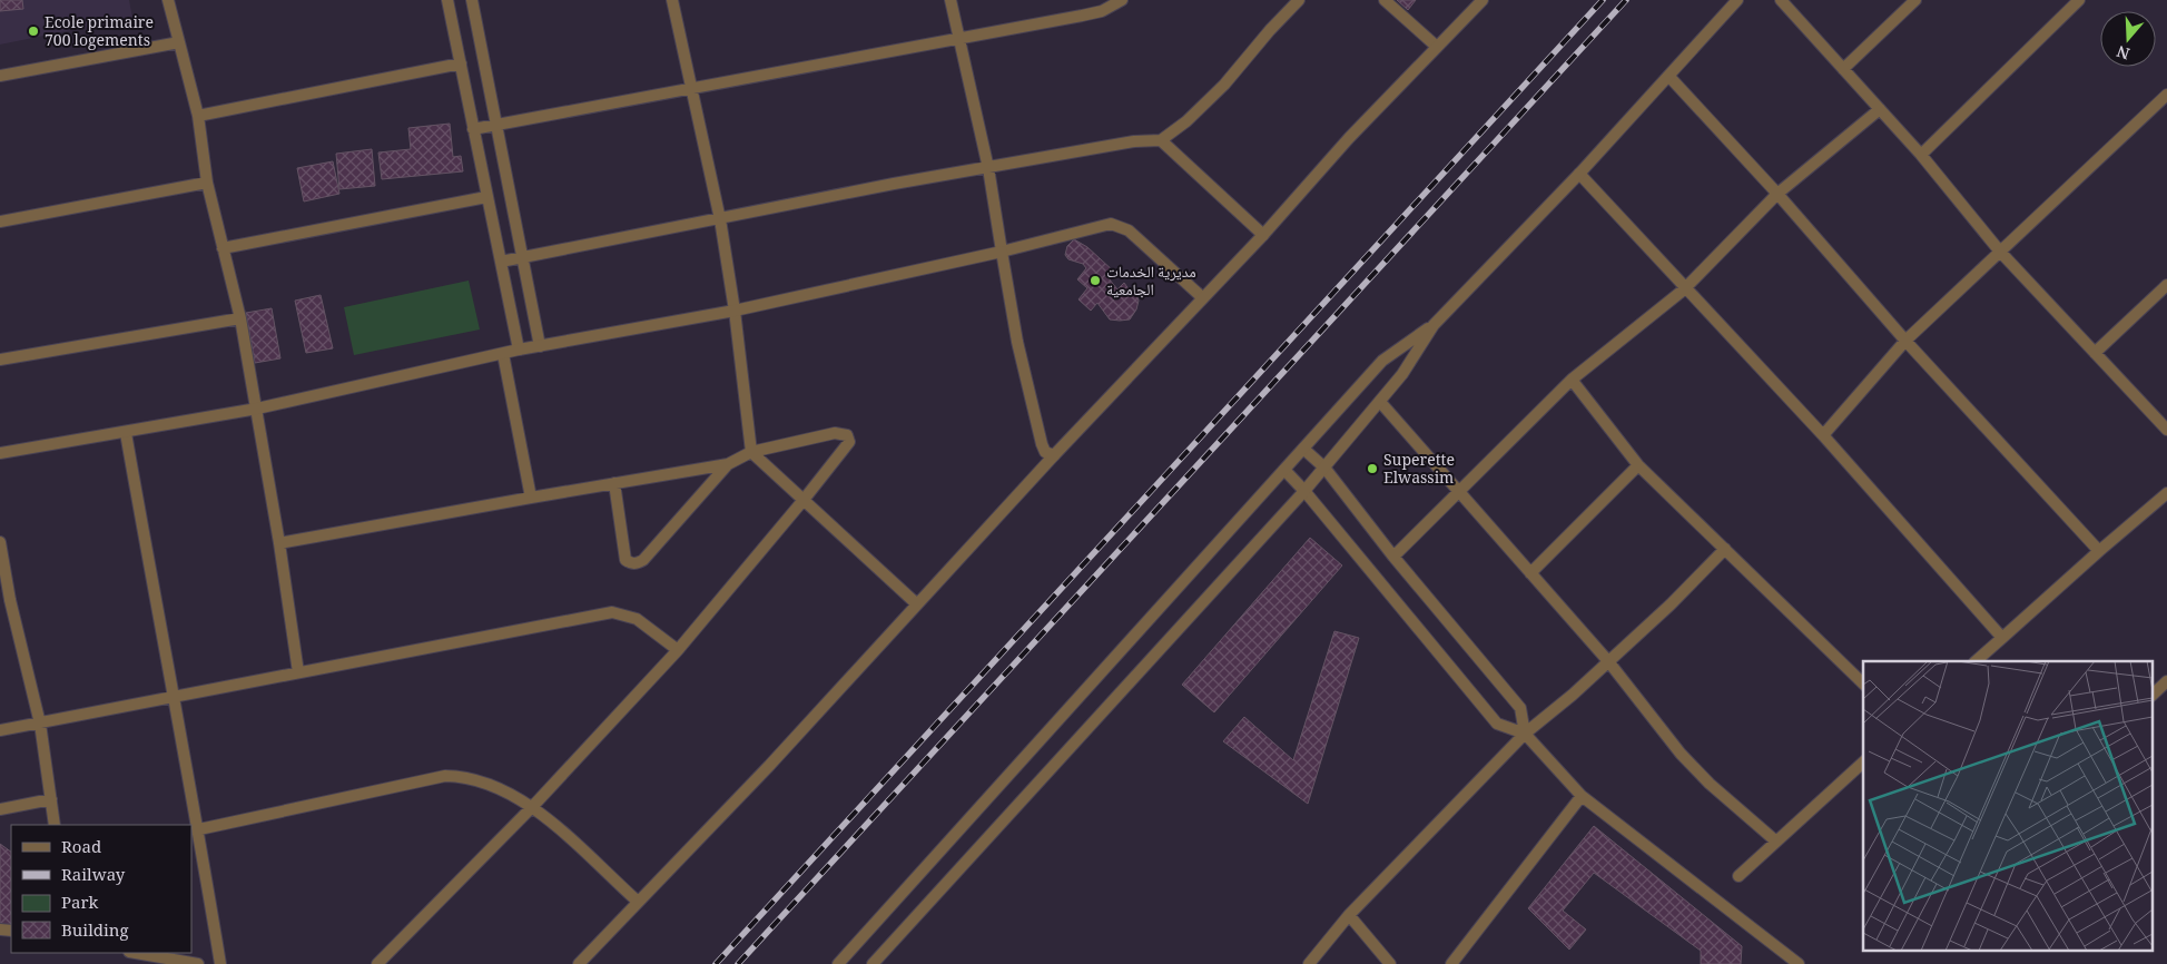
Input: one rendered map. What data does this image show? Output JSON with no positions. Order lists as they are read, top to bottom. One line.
{"places":["Ecole primaire 700 logements","مديرية الخدمات الجامعية","Superette Elwassim"],"legend":["Road","Railway","Park","Building"],"north":"bottom"}
